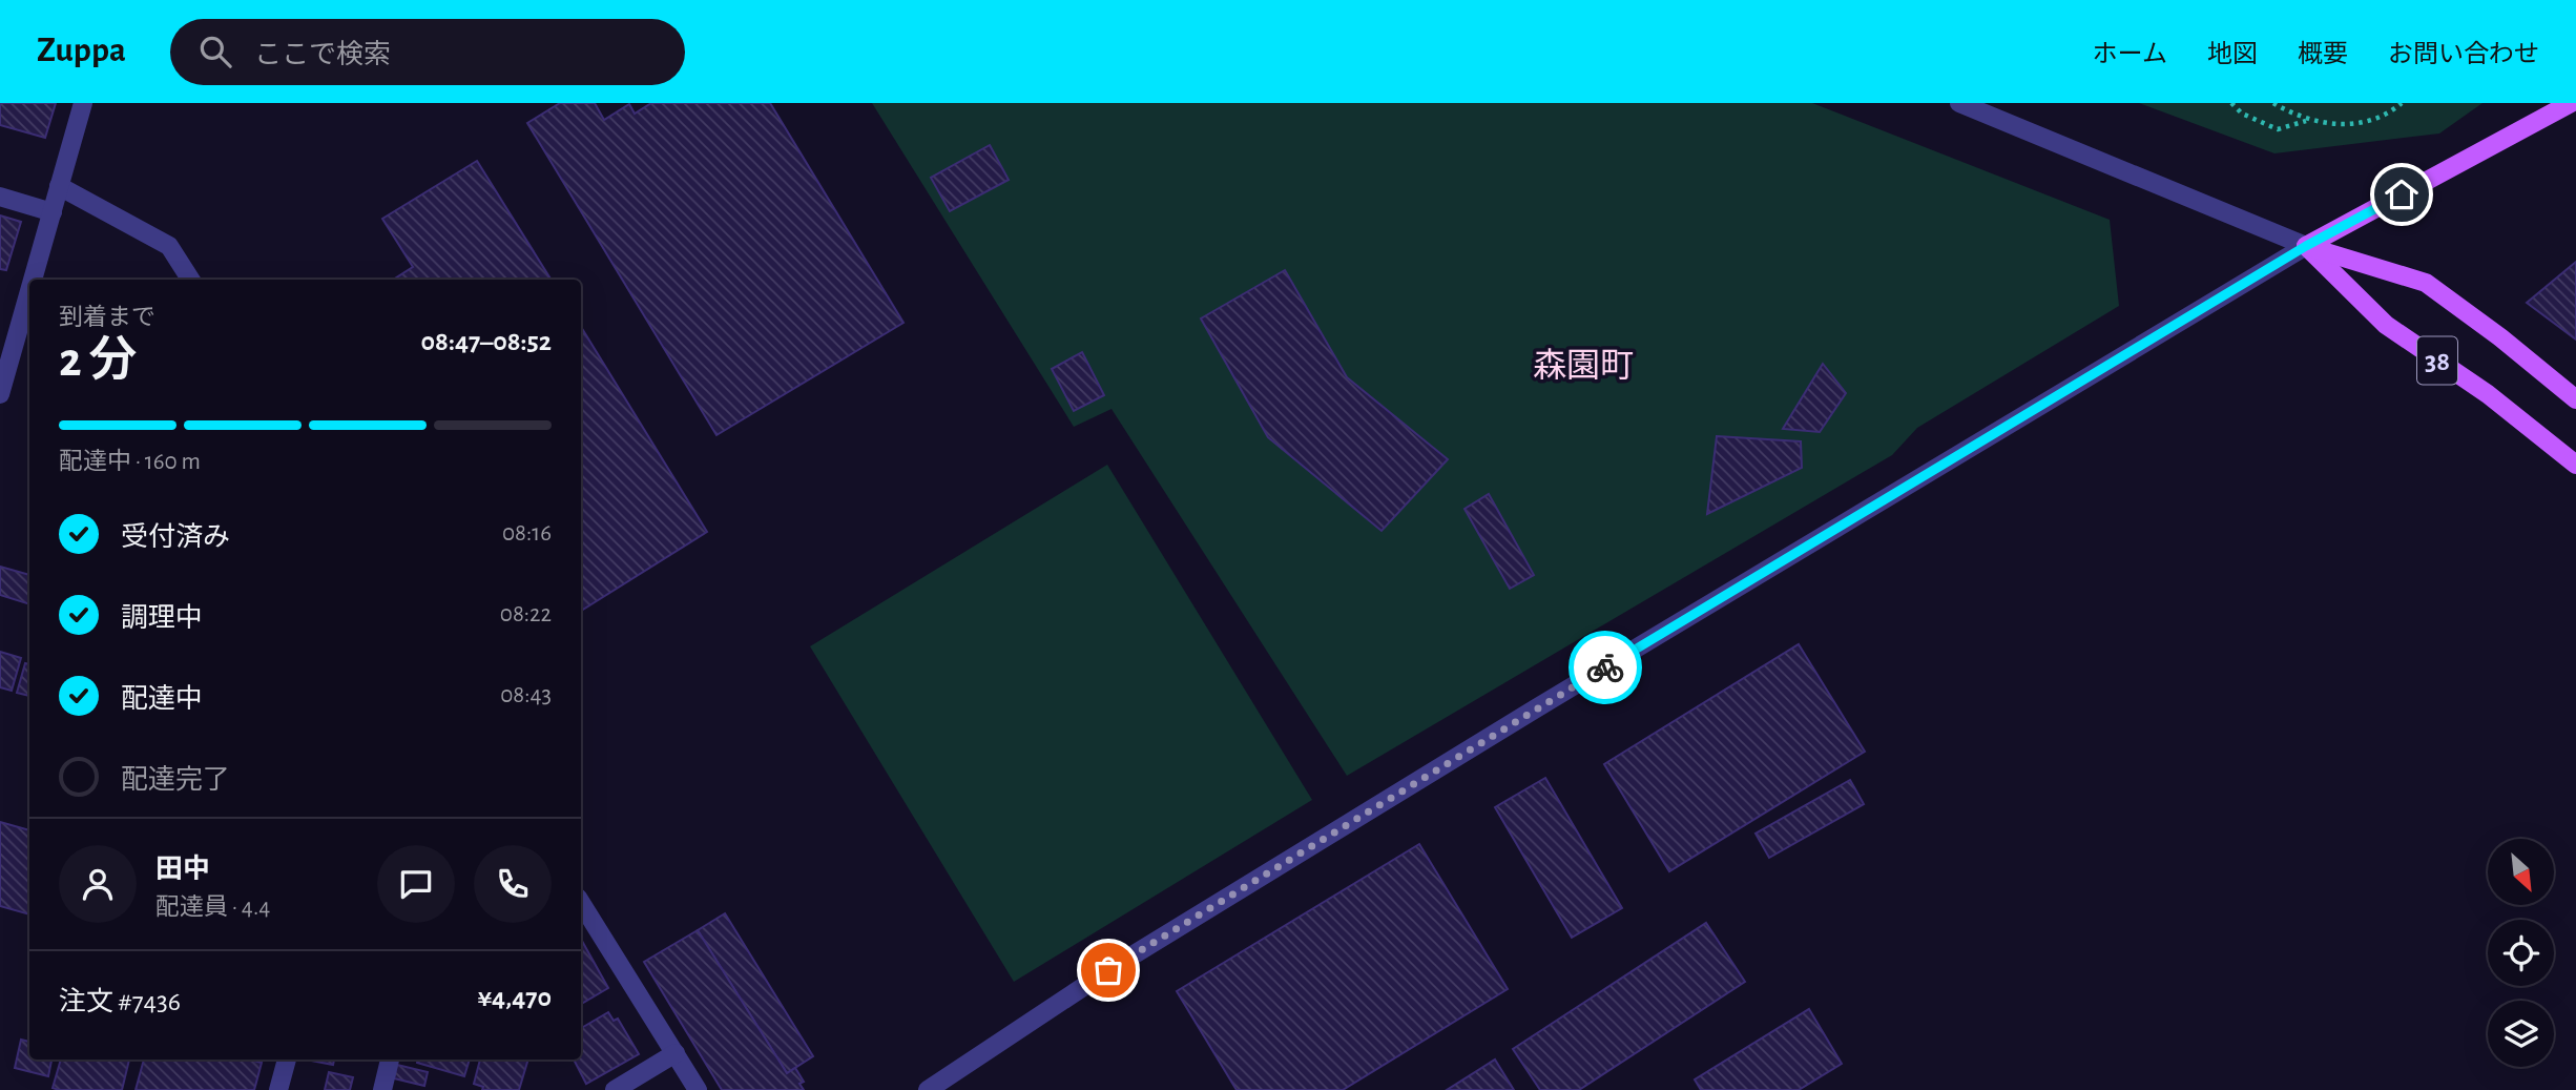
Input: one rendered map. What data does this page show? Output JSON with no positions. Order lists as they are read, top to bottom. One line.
{"streets":{"main road":["38"]},"districts":["森園町"],"north":"bottom right","page":{"header":"Zuppa","search":"ここで検索","nav":["ホーム","地図","概要","お問い合わせ"],"heading":["2 分","到着まで","08:47–08:52"],"panel":["田中","配達員 · 4.4","注文 #7436","¥4,470"],"bar":"配達中 · 160 m","list":[["受付済み","08:16"],["調理中","08:22"],["配達中","08:43"],"配達完了"]}}
